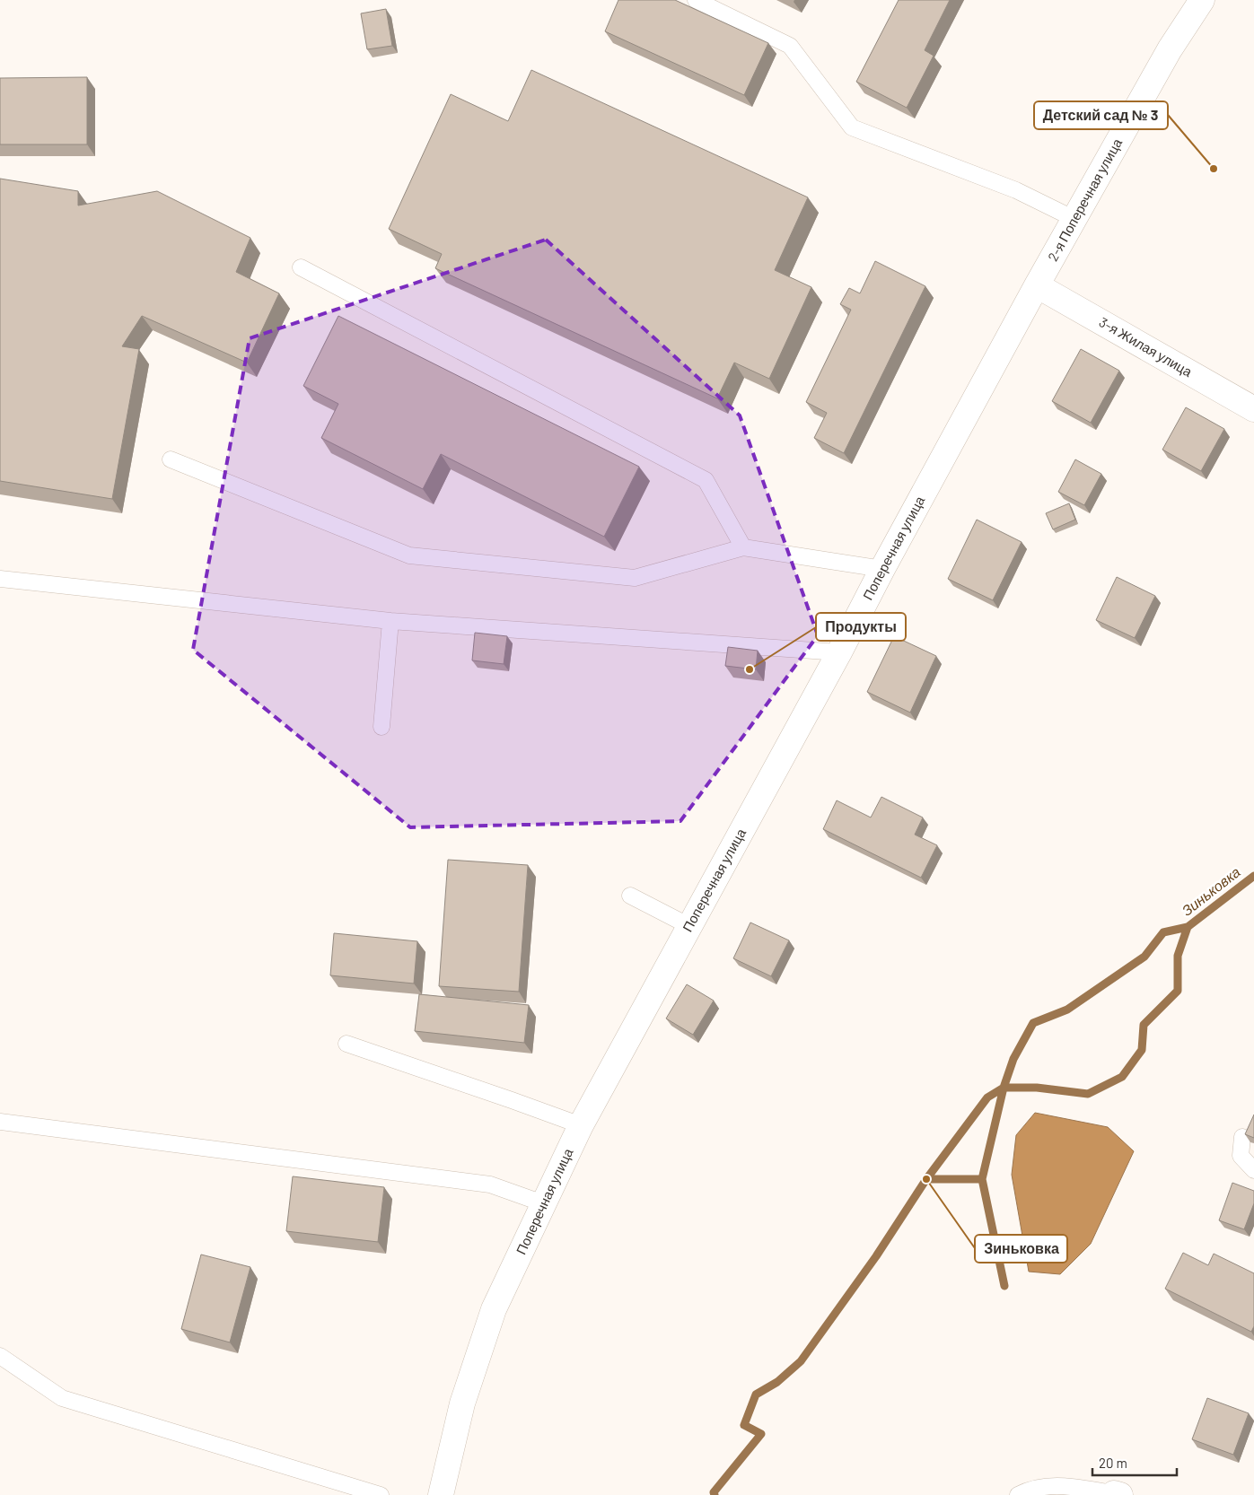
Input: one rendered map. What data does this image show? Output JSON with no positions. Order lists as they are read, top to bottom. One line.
{"streets":{"street":["2-я Поперечная улица","3-я Жилая улица","Поперечная улица"]},"crossings":[["2-я Поперечная улица","3-я Жилая улица"],["2-я Поперечная улица","Поперечная улица"],["3-я Жилая улица","Поперечная улица"]],"water":["Зиньковка"],"places":["Детский сад № 3","Продукты","Зиньковка"],"scale_bar":"20 m"}
